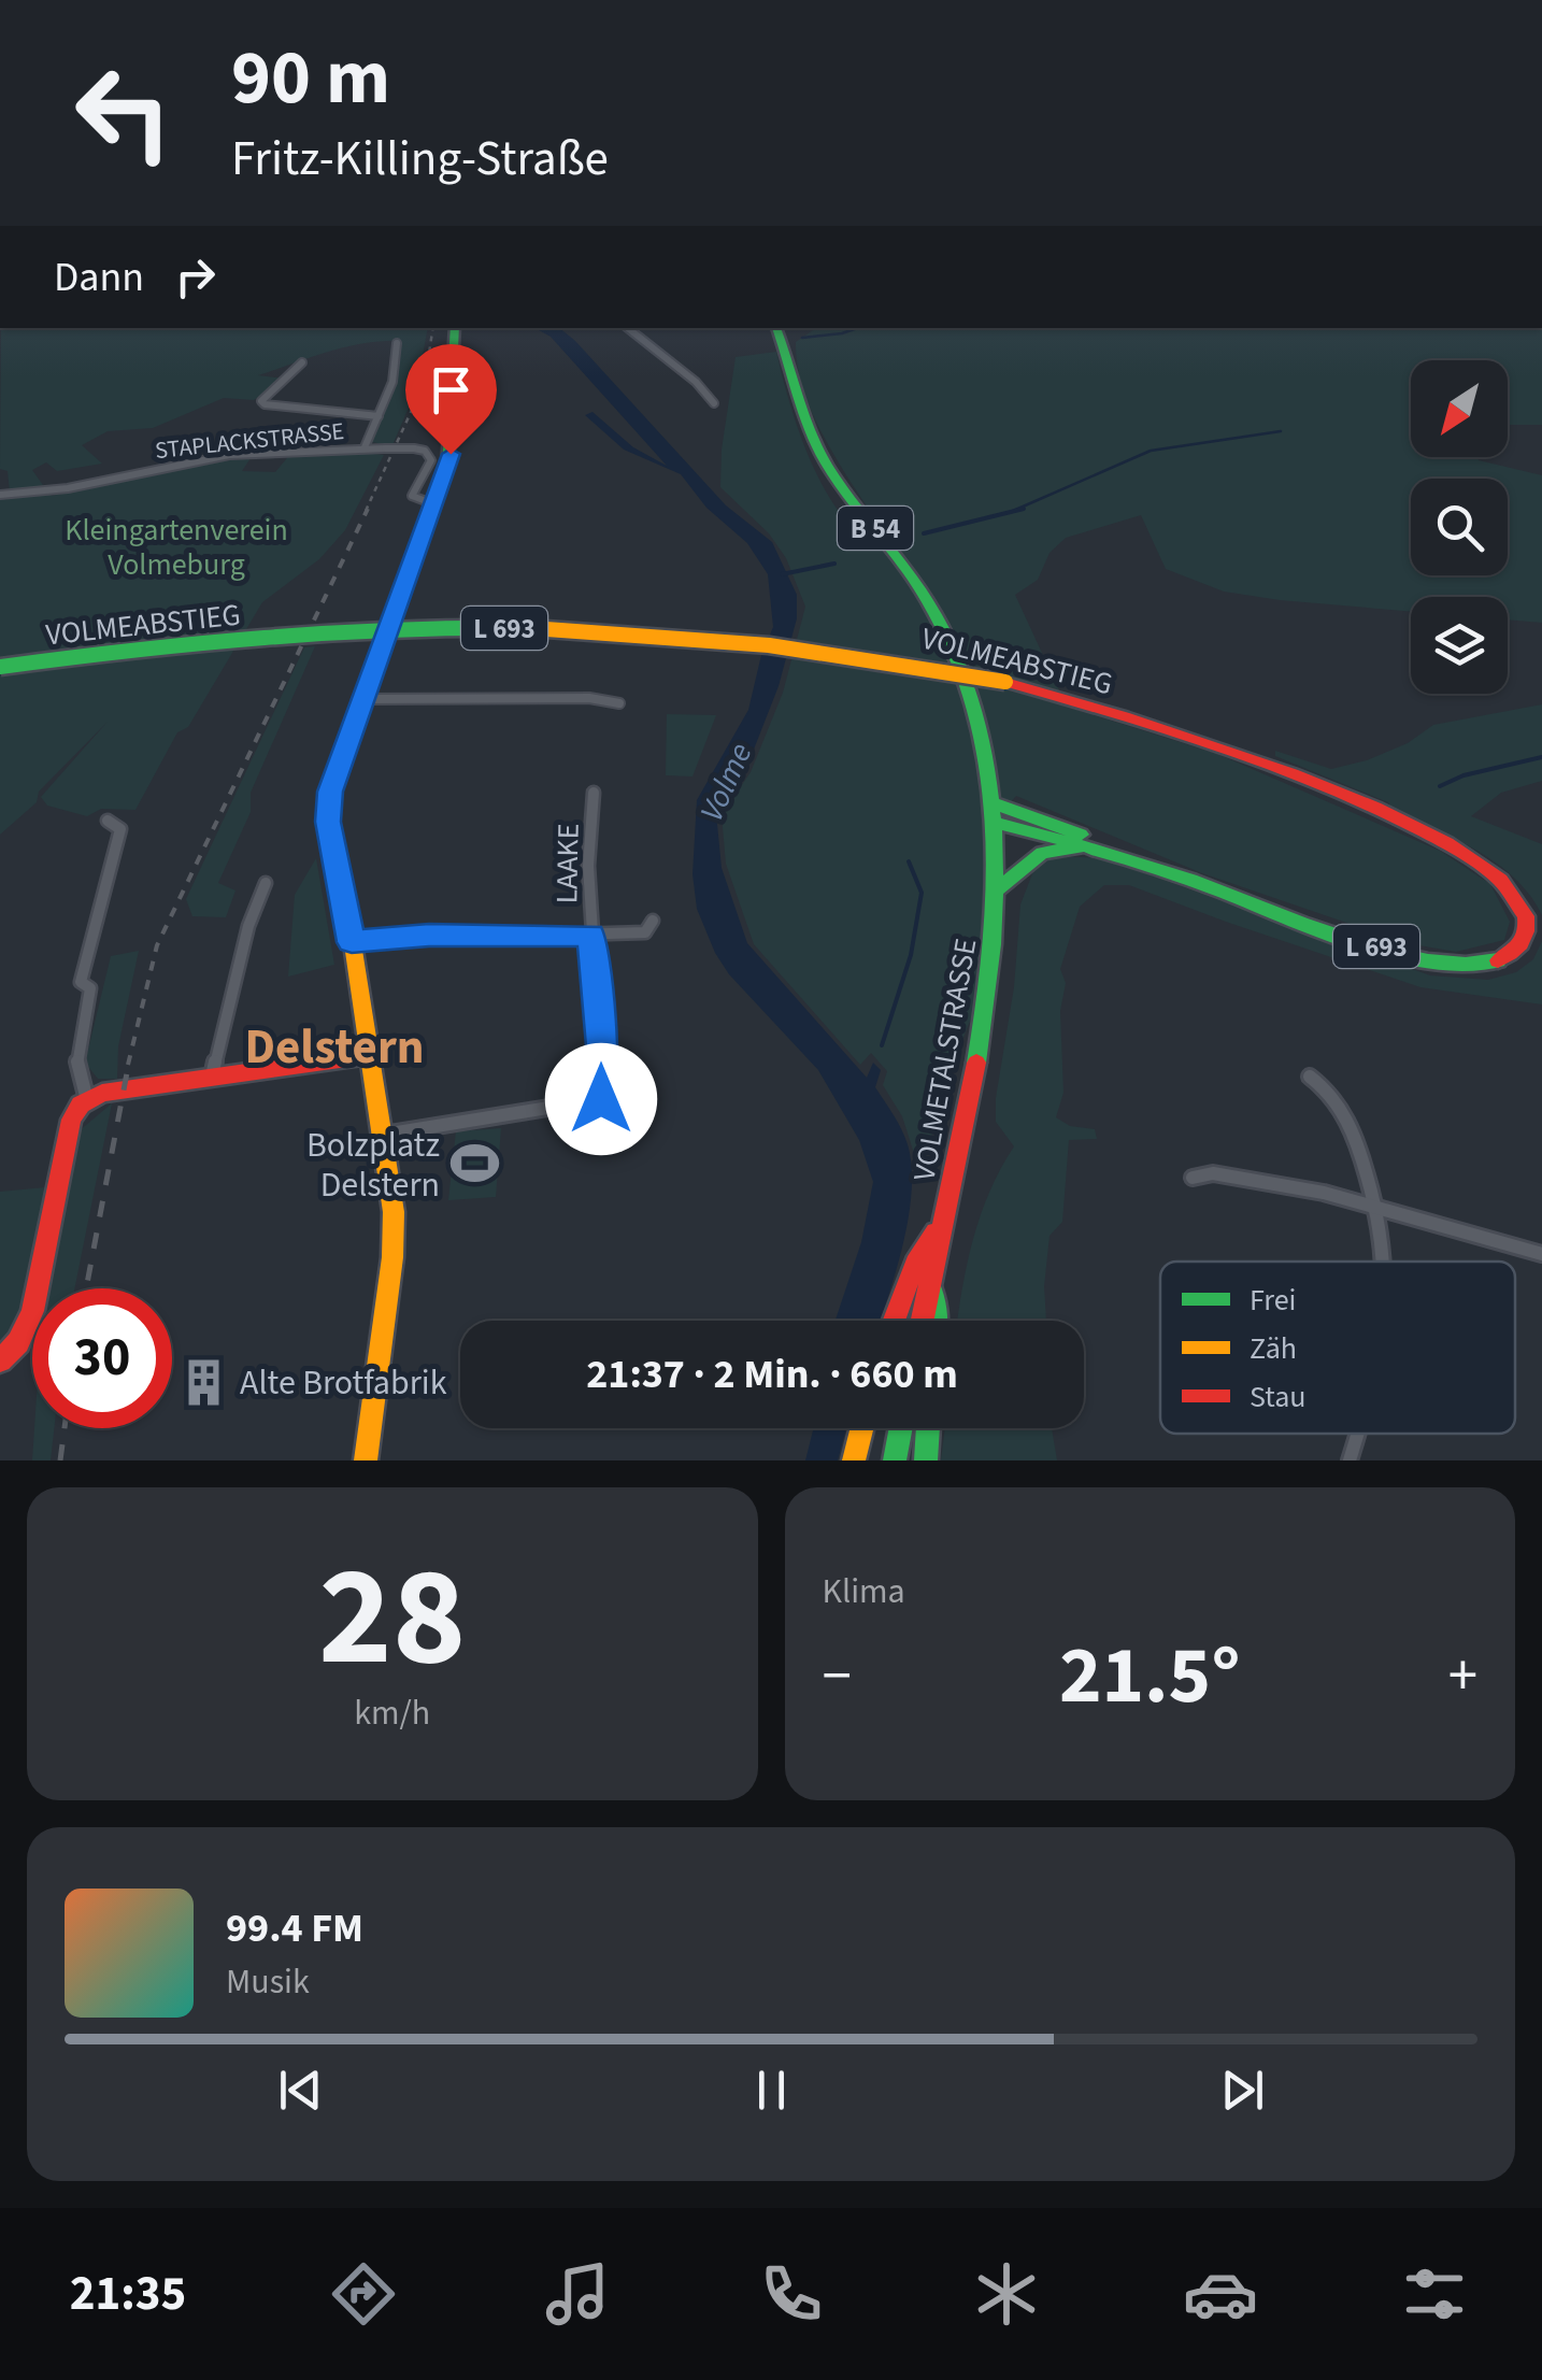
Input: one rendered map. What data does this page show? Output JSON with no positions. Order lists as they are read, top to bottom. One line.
{"streets":{"main road":["B 54","VOLMEABSTIEG","L 693","VOLMETALSTRASSE"],"street":["STAPLACKSTRASSE","LAAKE"]},"crossings":[["VOLMEABSTIEG","L 693"],["VOLMEABSTIEG","VOLMETALSTRASSE"],["L 693","VOLMETALSTRASSE"]],"districts":["Delstern"],"water":["Volme"],"parks":["Kleingartenverein Volmeburg"],"places":{"sports":["Bolzplatz Delstern"],"building":["Alte Brotfabrik"]},"legend":["Frei","Zäh","Stau"],"north":"bottom left","page":{"turn":["90 m","Fritz-Killing-Straße"],"then":"Dann","limit":"30","trip":"21:37 · 2 Min. · 660 m","tile":[["28","km/h"],"Klima"],"heat":["−","21.5°","+"],"song":["99.4 FM","Musik"],"tabs":"21:35"}}
